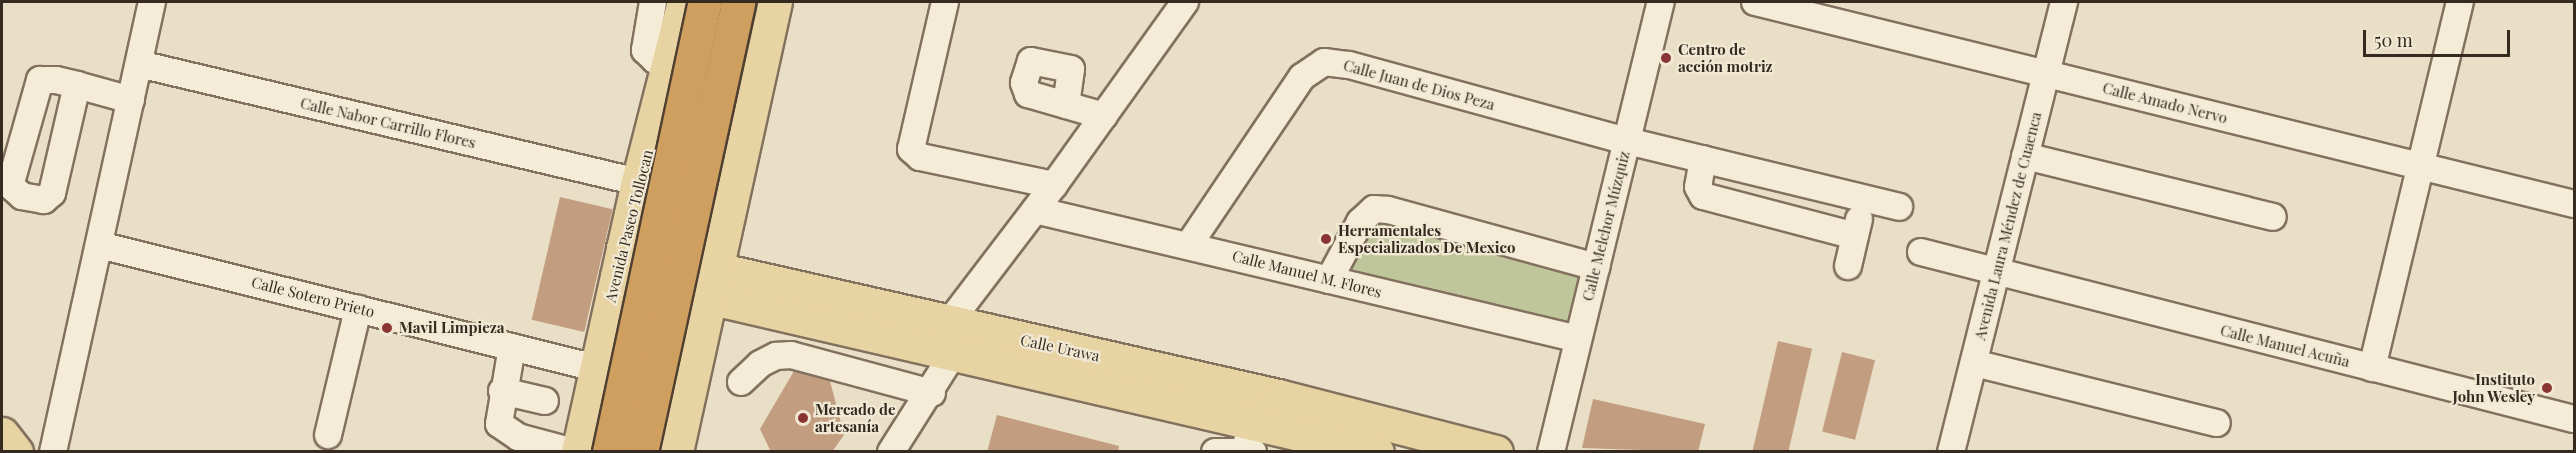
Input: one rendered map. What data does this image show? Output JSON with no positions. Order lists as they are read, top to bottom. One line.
{"streets":{"highway":["Avenida Paseo Tollocan"],"main road":["Calle Urawa"],"street":["Calle Juan de Dios Peza","Calle Amado Nervo","Calle Nabor Carrillo Flores","Calle Melchor Múzquiz","Avenida Laura Méndez de Cuaenca","Calle Manuel M. Flores","Calle Sotero Prieto","Calle Manuel Acuña"]},"crossings":[["Calle Juan de Dios Peza","Calle Melchor Múzquiz"],["Calle Juan de Dios Peza","Calle Manuel M. Flores"],["Calle Amado Nervo","Avenida Laura Méndez de Cuaenca"],["Calle Nabor Carrillo Flores","Avenida Paseo Tollocan"],["Avenida Paseo Tollocan","Calle Sotero Prieto"],["Avenida Paseo Tollocan","Calle Urawa"],["Calle Melchor Múzquiz","Calle Manuel M. Flores"],["Avenida Laura Méndez de Cuaenca","Calle Manuel Acuña"]],"places":["Centro de acción motriz","Herramentales Especializados De Mexico","Mavil Limpieza","Instituto John Wesley","Mercado de artesanía"],"scale_bar":"50 m"}
